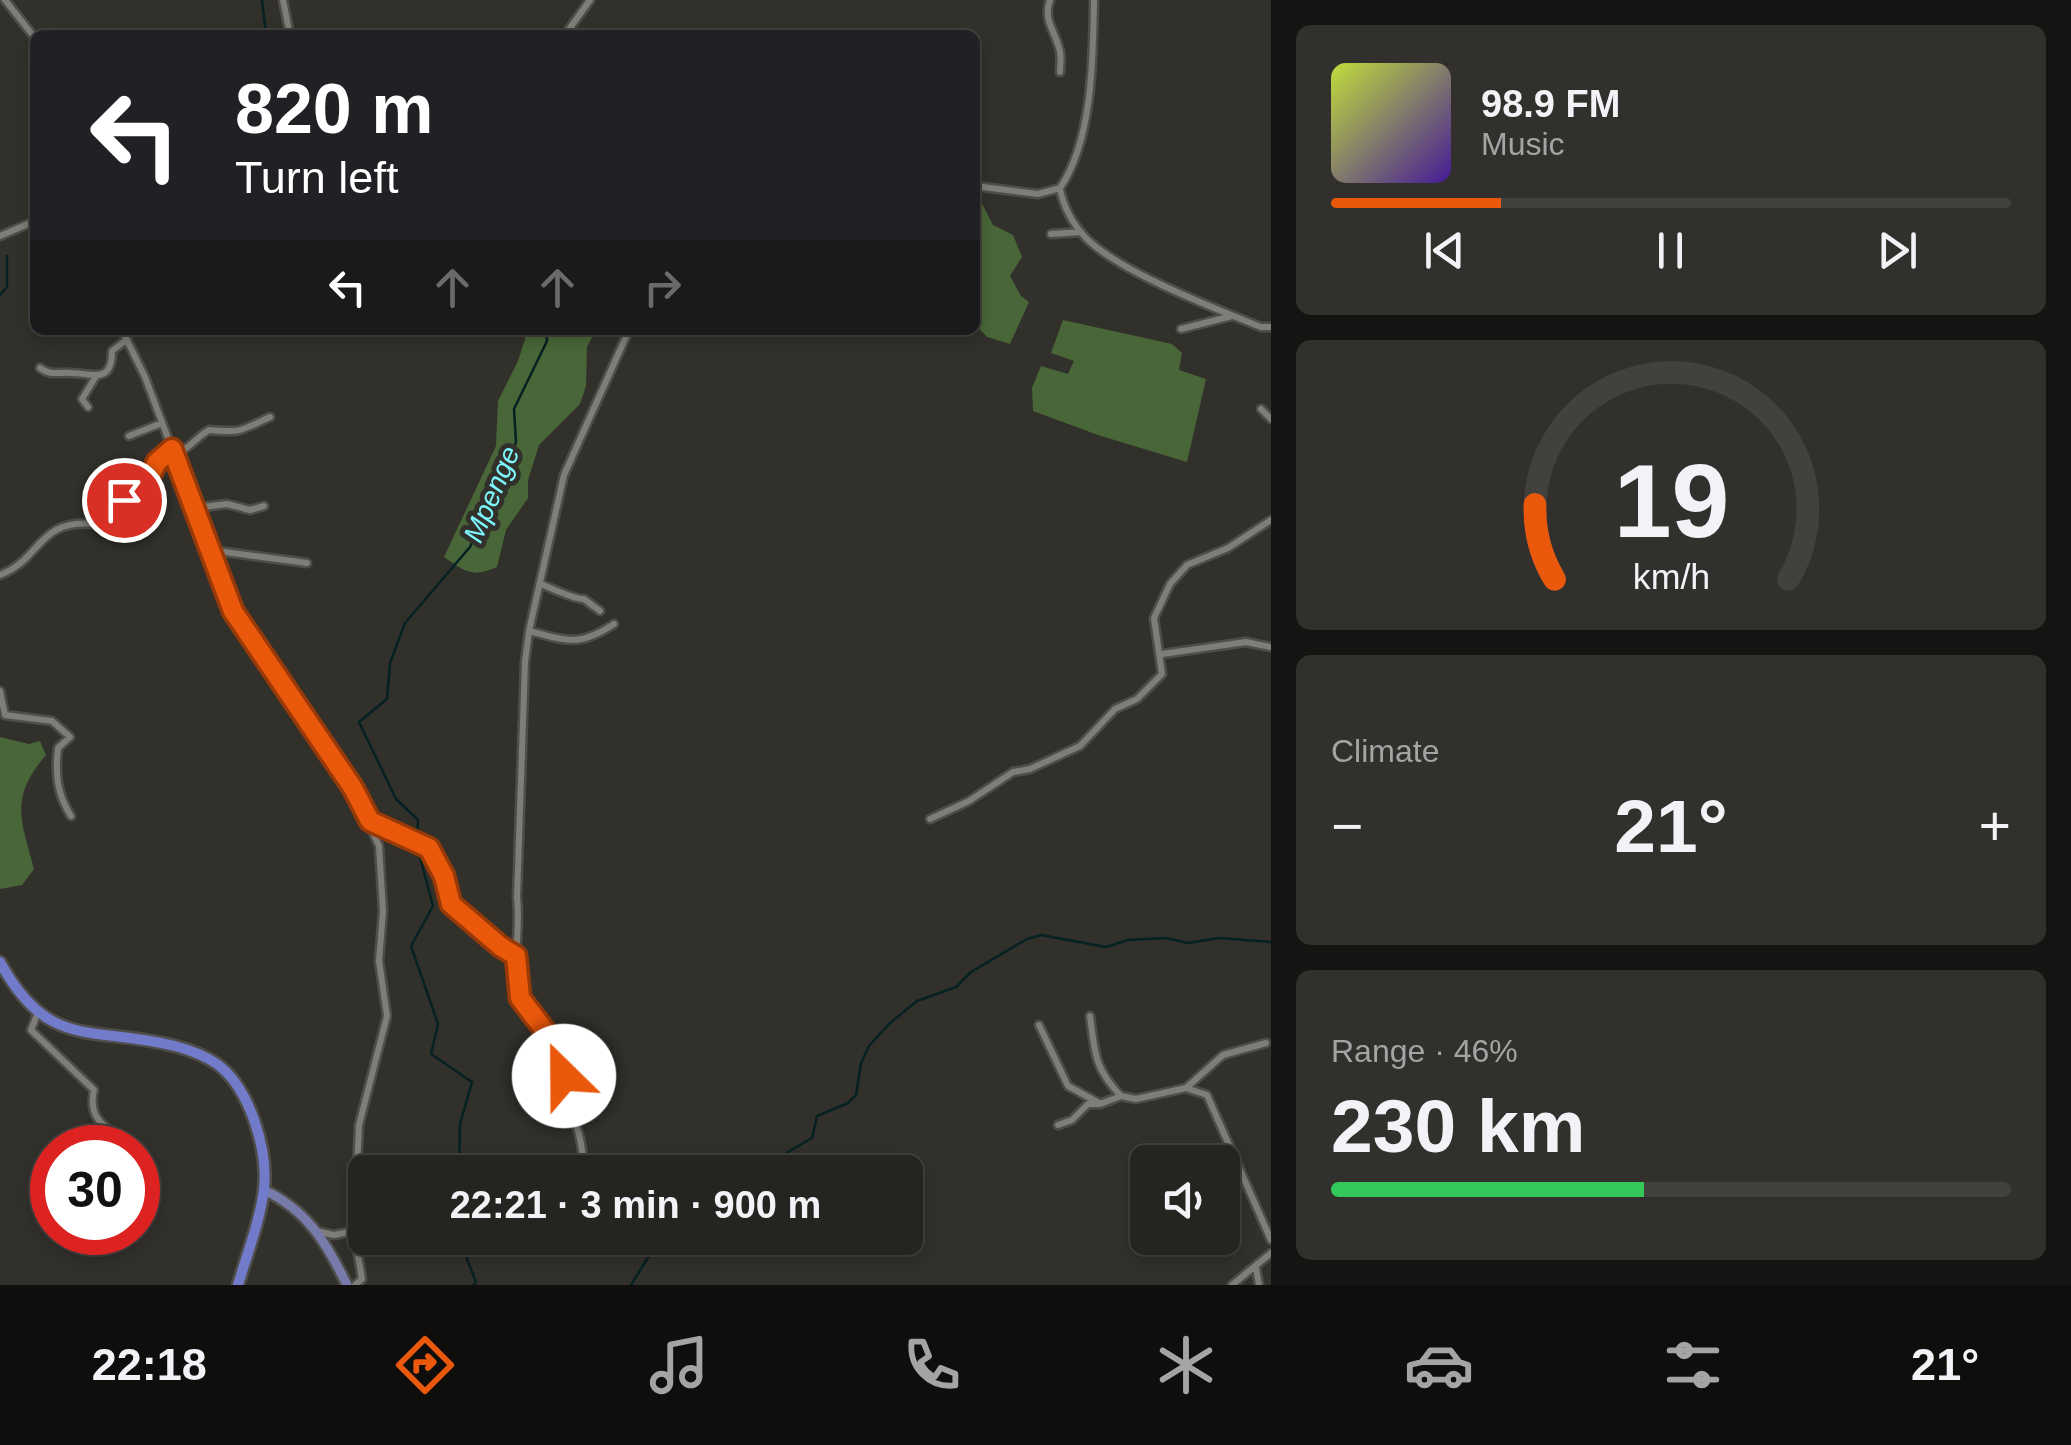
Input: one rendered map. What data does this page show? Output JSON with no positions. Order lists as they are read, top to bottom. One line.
{"water":["Mpenge"],"page":{"turn":["820 m","Turn left"],"song":["98.9 FM","Music"],"tile":["Climate",["Range · 46%","230 km"]],"heat":["−","21°","+"],"limit":"30","trip":"22:21 · 3 min · 900 m","tabs":["22:18","21°"],"gauge":["19","km/h"]}}
